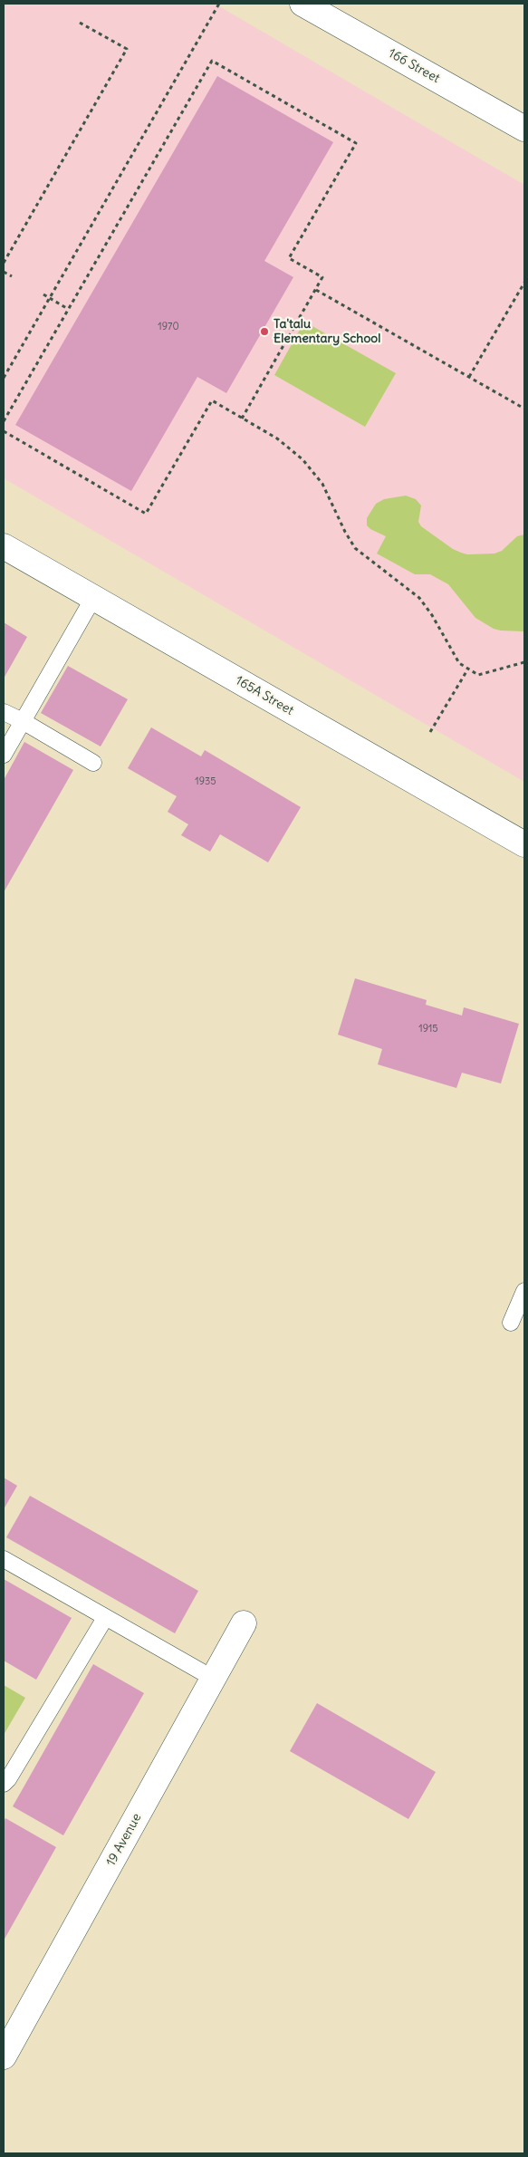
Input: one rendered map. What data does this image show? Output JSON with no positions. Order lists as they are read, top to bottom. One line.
{"streets":{"street":["166 Street","165A Street","19 Avenue"]},"places":["Ta'talu Elementary School"],"house_numbers":["1970","1935","1915"]}
